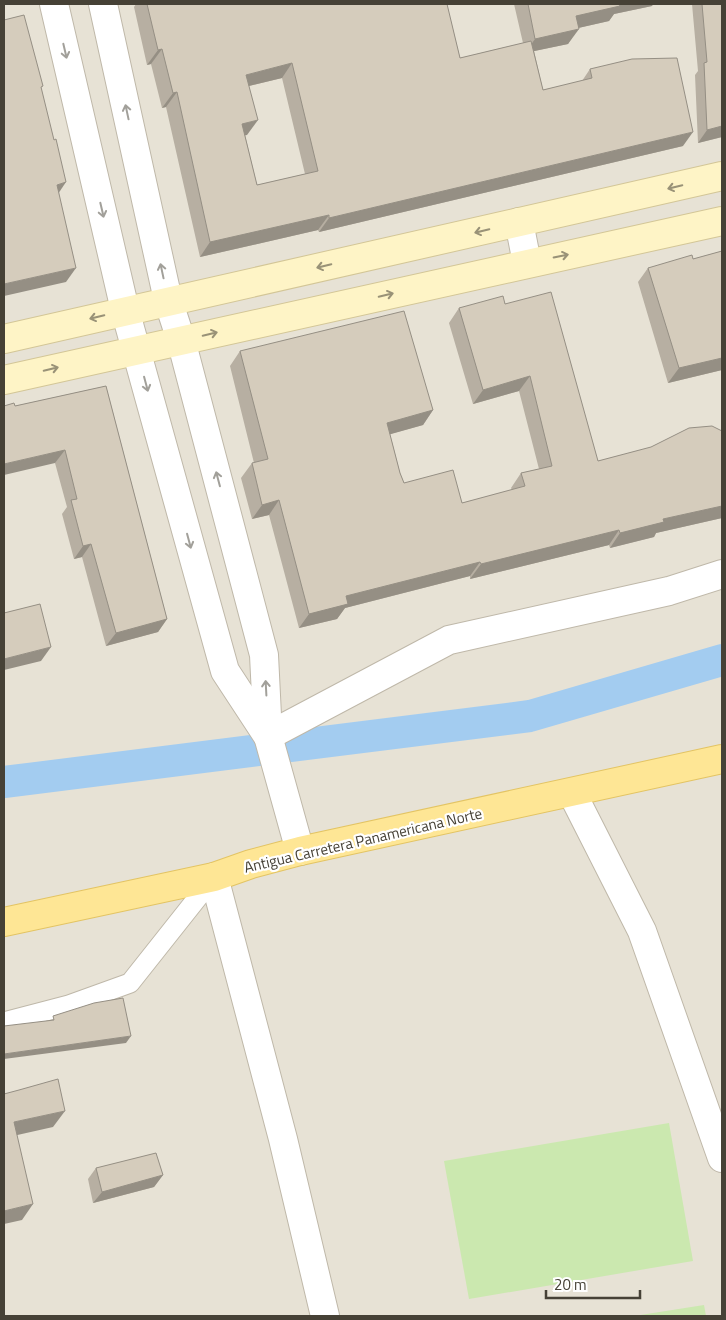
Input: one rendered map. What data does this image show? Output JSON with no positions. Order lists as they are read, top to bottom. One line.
{"streets":{"main road":["Antigua Carretera Panamericana Norte"]},"scale_bar":"20 m"}
